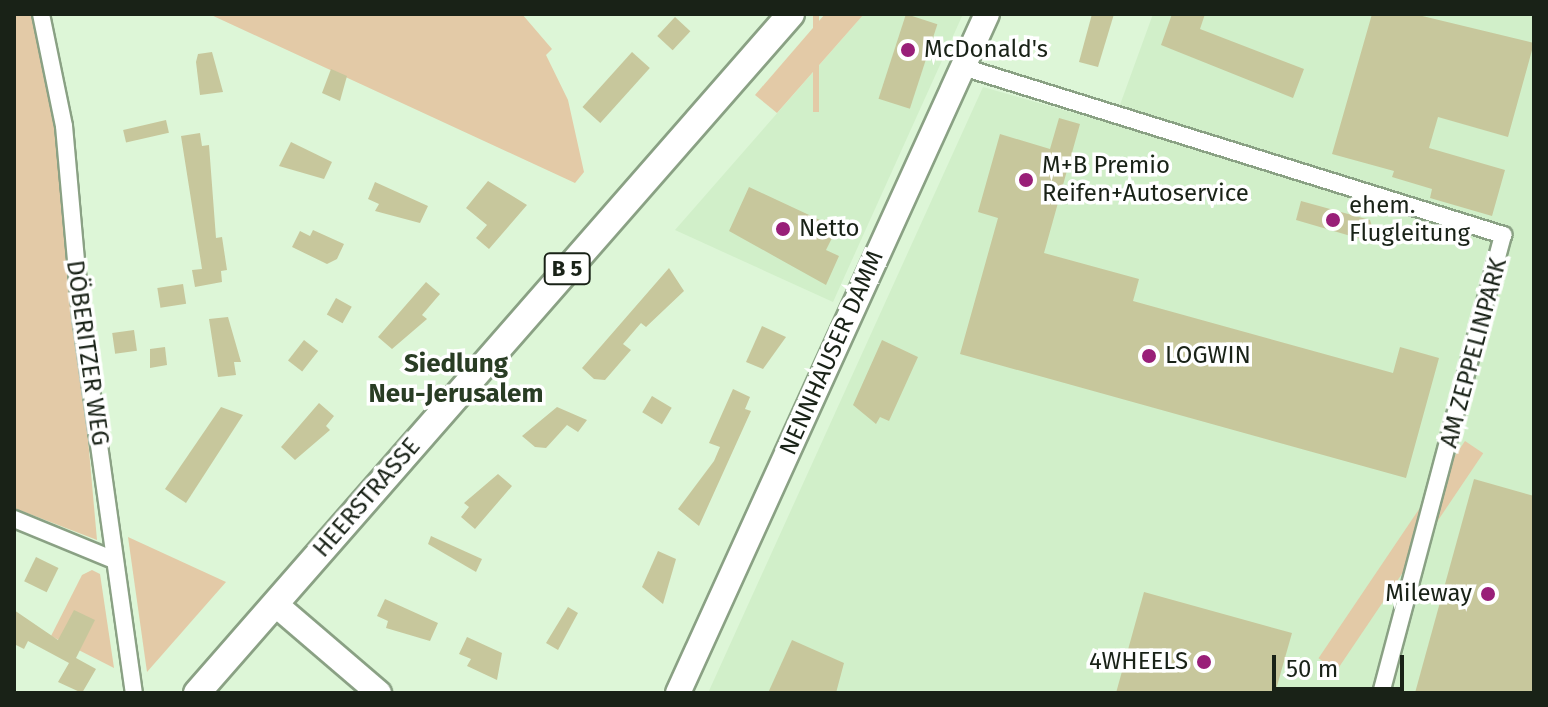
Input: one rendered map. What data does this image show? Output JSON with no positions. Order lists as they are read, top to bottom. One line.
{"streets":{"main road":["B 5","NENNHAUSER DAMM","HEERSTRASSE"],"street":["DÖBERITZER WEG","AM ZEPPELINPARK"]},"crossings":[["NENNHAUSER DAMM","AM ZEPPELINPARK"]],"districts":["Siedlung Neu-Jerusalem"],"places":["McDonald's","M+B Premio Reifen+Autoservice","ehem. Flugleitung","Netto","LOGWIN","Mileway","4WHEELS"],"scale_bar":"50 m"}
